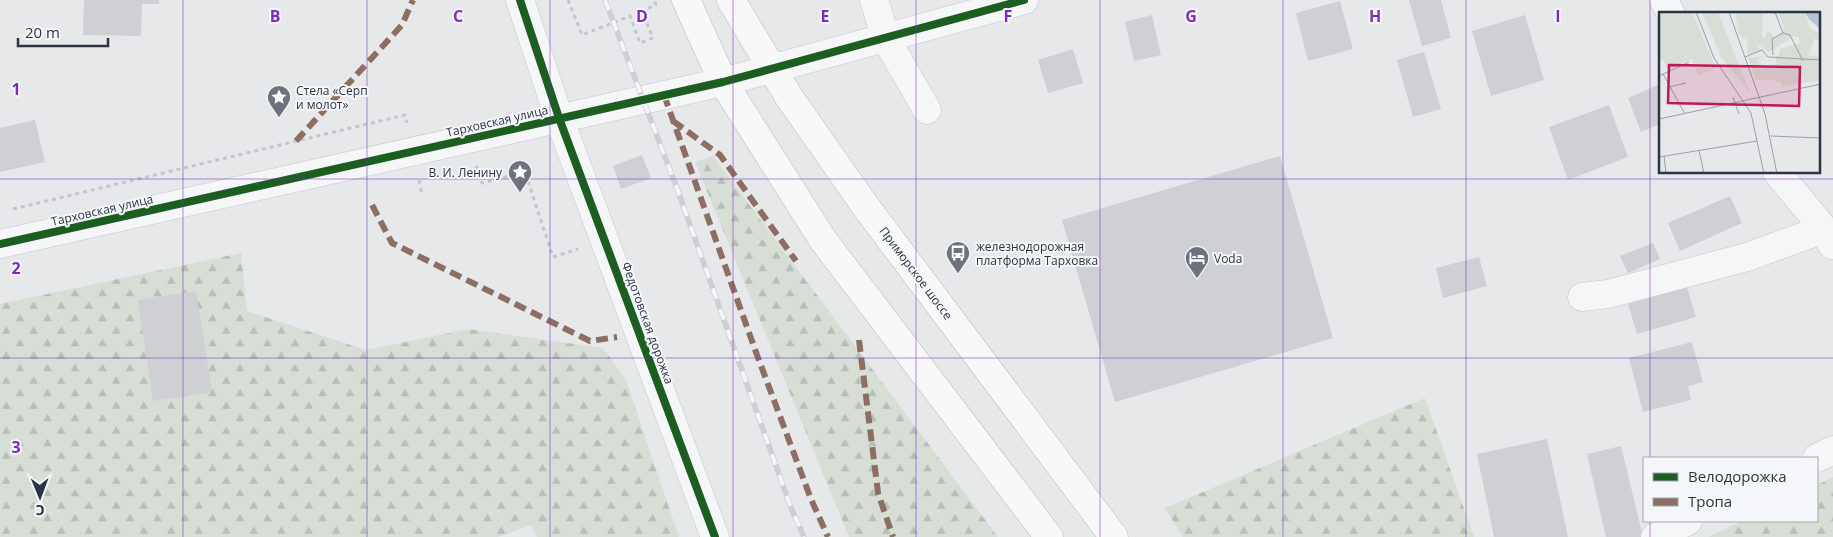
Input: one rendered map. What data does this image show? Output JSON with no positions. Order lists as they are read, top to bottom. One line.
{"streets":{"highway":["Приморское шоссе"],"street":["Тарховская улица","Федотовская дорожка"]},"crossings":[["Тарховская улица","Приморское шоссе"],["Тарховская улица","Федотовская дорожка"]],"places":{"place":["Стела «Серп и молот»","В. И. Ленину"],"bus stop":["железнодорожная платформа Тарховка"],"hotel":["Voda"]},"legend":["Велодорожка","Тропа"],"scale_bar":"20 m","north":"bottom","grid":{"columns":["B","C","D","E","F","G","H","I"],"rows":["1","2","3"]}}
